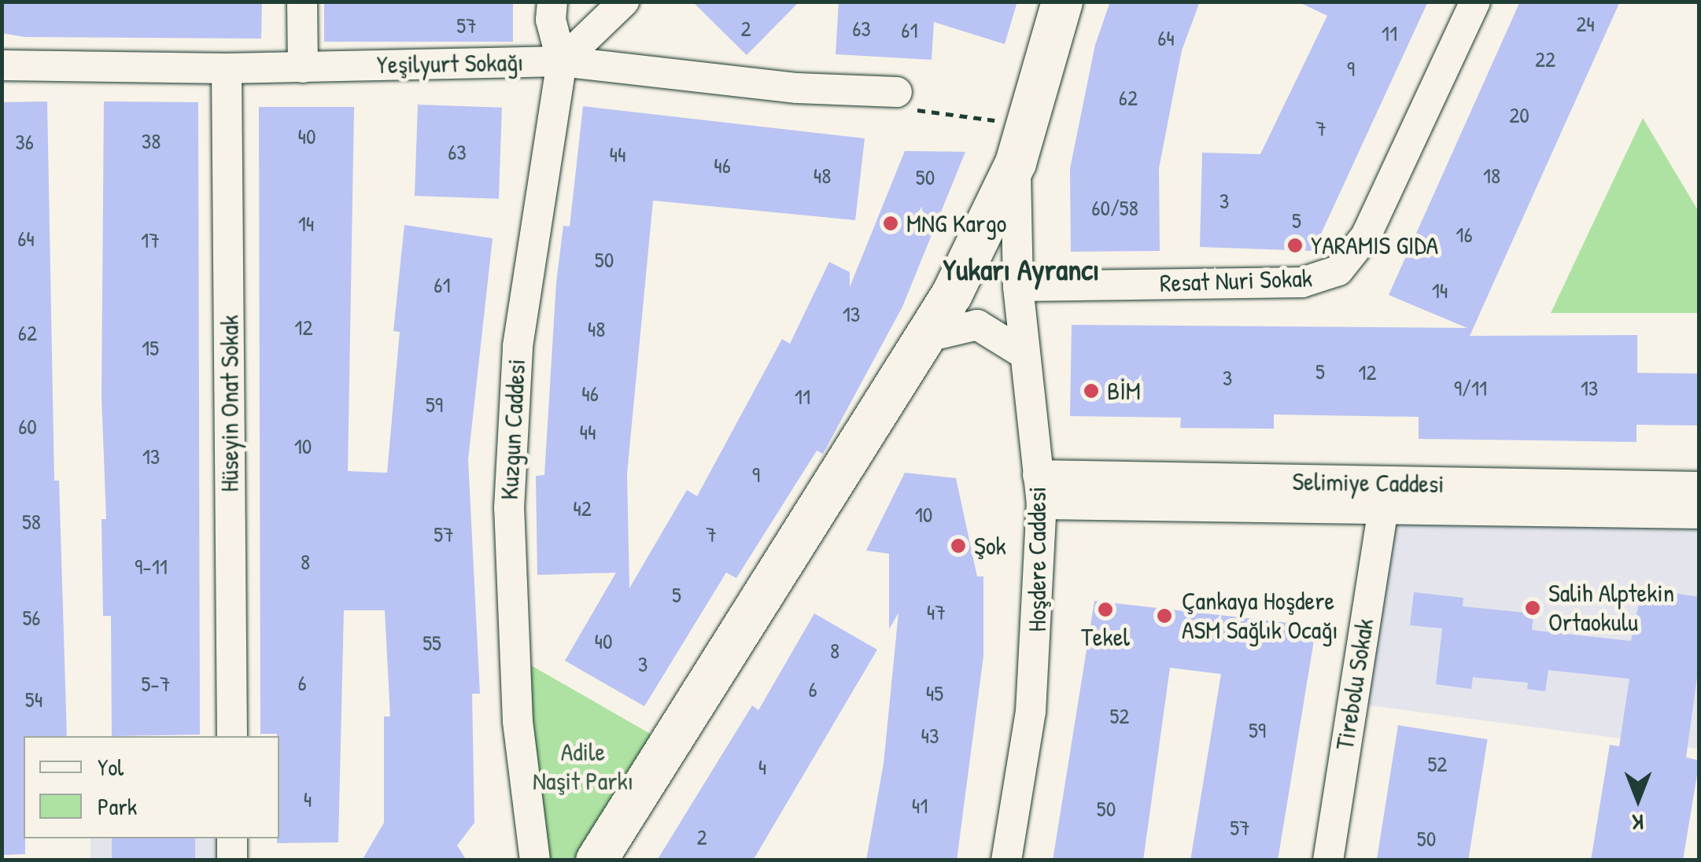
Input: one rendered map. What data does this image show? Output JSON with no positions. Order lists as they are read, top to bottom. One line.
{"streets":{"street":["Yeşilyurt Sokağı","Resat Nuri Sokak","Hüseyin Onat Sokak","Kuzgun Caddesi","Selimiye Caddesi","Hoşdere Caddesi","Tirebolu Sokak"]},"crossings":[["Yeşilyurt Sokağı","Hüseyin Onat Sokak"],["Yeşilyurt Sokağı","Kuzgun Caddesi"],["Resat Nuri Sokak","Hoşdere Caddesi"],["Selimiye Caddesi","Hoşdere Caddesi"],["Selimiye Caddesi","Tirebolu Sokak"]],"districts":["Yukarı Ayrancı"],"parks":["Adile Naşit Parkı"],"places":["MNG Kargo","YARAMIS GIDA","BİM","Şok","Salih Alptekin Ortaokulu","Tekel","Çankaya Hoşdere ASM Sağlık Ocağı"],"house_numbers":["24","57","2","63","61","11","64","22","9","62","20","7","40","38","36","63","44","46","48","18","50","3","60/58","5","14","16","64","17","50","61","14","13","12","48","62","15","5","12","3","9/11","13","46","11","59","60","44","10","13","9","42","10","58","57","7","8","9-11","5","47","56","40","55","8","3","6","5-7","6","45","54","52","59","43","52","4","4","41","50","57","2","50"],"legend":["Yol","Park"],"north":"bottom"}
